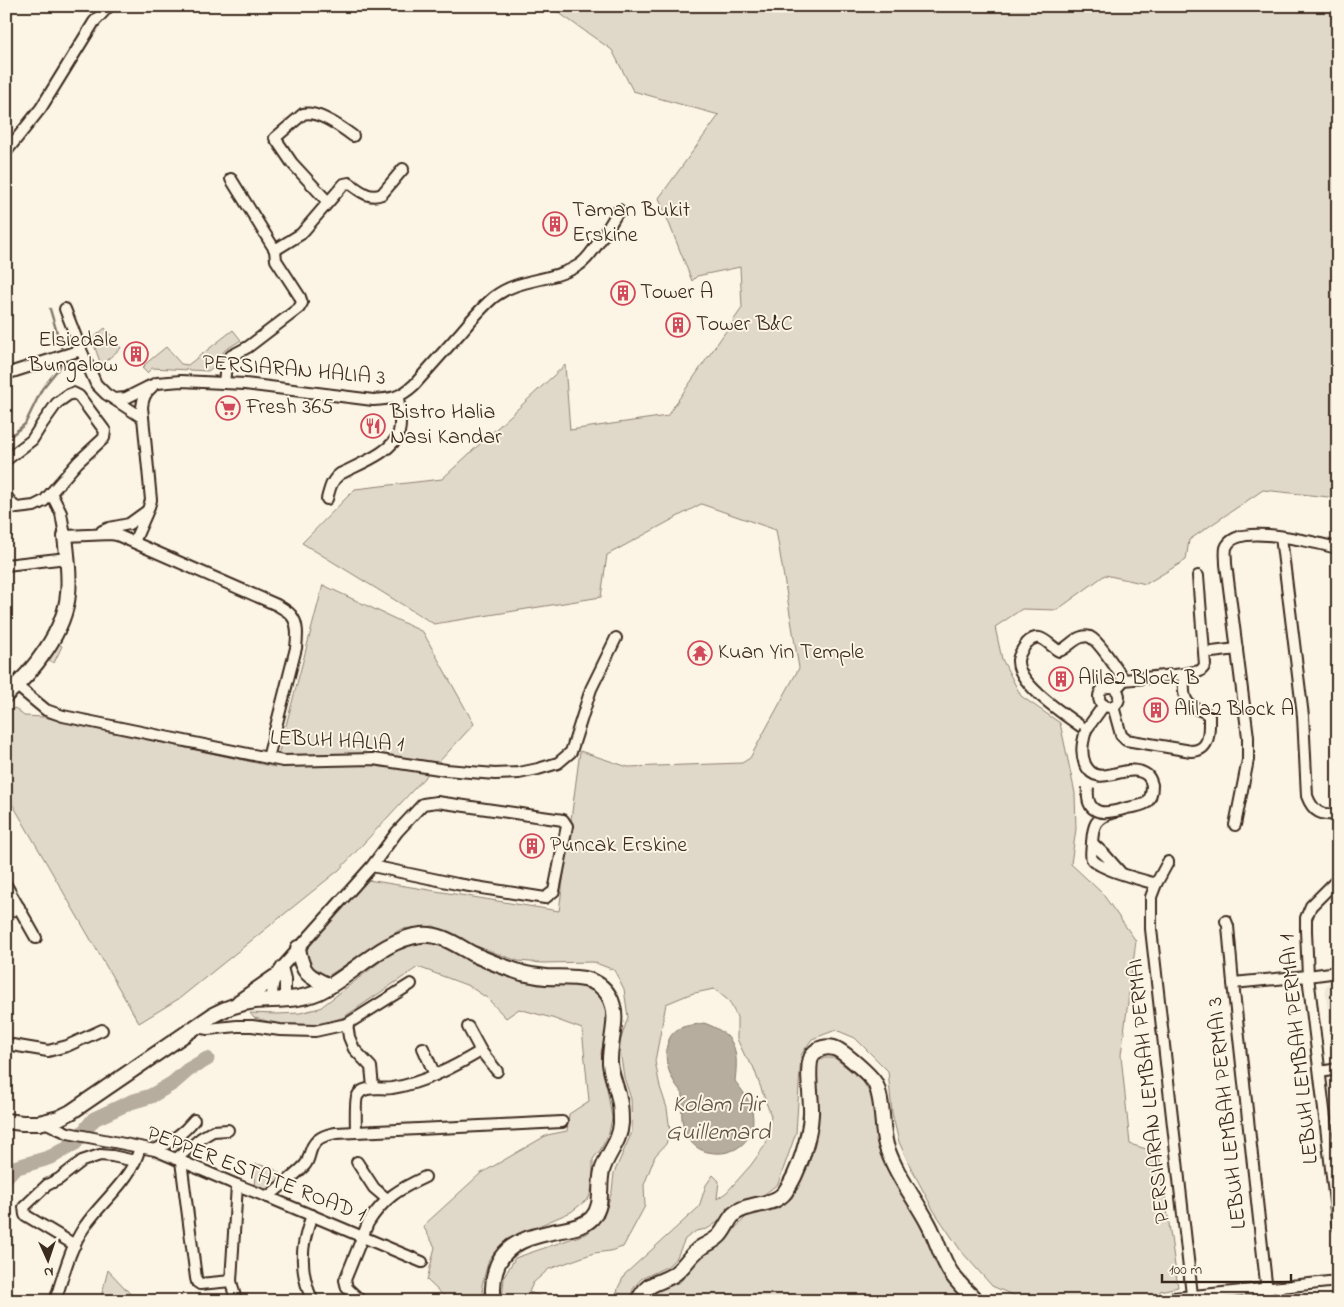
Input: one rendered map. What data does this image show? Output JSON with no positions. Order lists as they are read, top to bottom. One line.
{"streets":{"street":["PERSIARAN HALIA 3","LEBUH HALIA 1","LEBUH LEMBAH PERMAI 1","PERSIARAN LEMBAH PERMAI","LEBUH LEMBAH PERMAI 3","PEPPER ESTATE ROAD 1"]},"water":["Kolam Air Guillemard"],"places":{"building":["Taman Bukit Erskine","Tower A","Tower B&C","Elsiedale Bungalow","Alila2 Block B","Alila2 Block A","Puncak Erskine"],"supermarket":["Fresh 365"],"restaurant":["Bistro Halia Nasi Kandar"],"temple":["Kuan Yin Temple"]},"scale_bar":"100 m","north":"bottom"}
